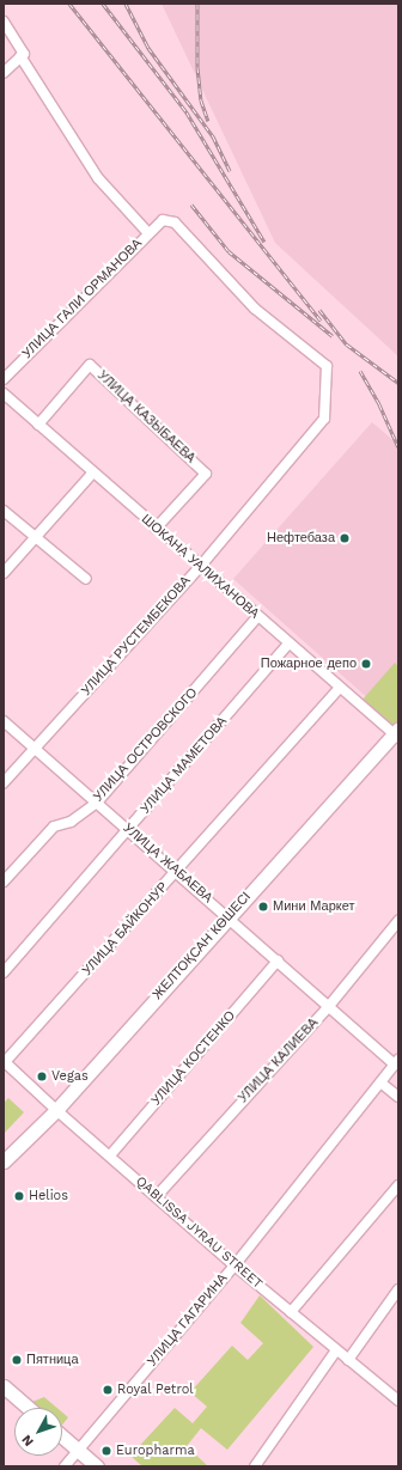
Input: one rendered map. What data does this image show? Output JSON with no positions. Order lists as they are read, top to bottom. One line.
{"streets":{"main road":["ЖЕЛТОҚСАН КӨШЕСІ"],"street":["УЛИЦА ГАЛИ ОРМАНОВА","УЛИЦА КАЗЫБАЕВА","ШОКАНА УАЛИХАНОВА","УЛИЦА РУСТЕМБЕКОВА","УЛИЦА ОСТРОВСКОГО","УЛИЦА МАМЕТОВА","УЛИЦА ЖАБАЕВА","УЛИЦА БАЙКОНУР","УЛИЦА КОСТЕНКО","УЛИЦА КАЛИЕВА","QABLISSA JYRAU STREET","УЛИЦА ГАГАРИНА"]},"crossings":[["УЛИЦА ГАЛИ ОРМАНОВА","УЛИЦА РУСТЕМБЕКОВА"],["УЛИЦА КАЗЫБАЕВА","ШОКАНА УАЛИХАНОВА"],["ШОКАНА УАЛИХАНОВА","УЛИЦА РУСТЕМБЕКОВА"],["ШОКАНА УАЛИХАНОВА","УЛИЦА ОСТРОВСКОГО"],["ШОКАНА УАЛИХАНОВА","УЛИЦА МАМЕТОВА"],["ШОКАНА УАЛИХАНОВА","УЛИЦА БАЙКОНУР"],["ШОКАНА УАЛИХАНОВА","ЖЕЛТОҚСАН КӨШЕСІ"],["УЛИЦА РУСТЕМБЕКОВА","УЛИЦА ЖАБАЕВА"],["УЛИЦА ОСТРОВСКОГО","УЛИЦА ЖАБАЕВА"],["УЛИЦА МАМЕТОВА","УЛИЦА ЖАБАЕВА"],["УЛИЦА ЖАБАЕВА","УЛИЦА БАЙКОНУР"],["УЛИЦА ЖАБАЕВА","ЖЕЛТОҚСАН КӨШЕСІ"],["УЛИЦА ЖАБАЕВА","УЛИЦА КОСТЕНКО"],["УЛИЦА ЖАБАЕВА","УЛИЦА КАЛИЕВА"],["УЛИЦА ЖАБАЕВА","УЛИЦА ГАГАРИНА"],["УЛИЦА БАЙКОНУР","QABLISSA JYRAU STREET"],["ЖЕЛТОҚСАН КӨШЕСІ","QABLISSA JYRAU STREET"],["УЛИЦА КОСТЕНКО","QABLISSA JYRAU STREET"],["УЛИЦА КАЛИЕВА","QABLISSA JYRAU STREET"],["QABLISSA JYRAU STREET","УЛИЦА ГАГАРИНА"]],"places":["Нефтебаза","Пожарное депо","Мини Маркет","Vegas","Helios","Пятница","Royal Petrol","Europharma"],"north":"bottom left"}
